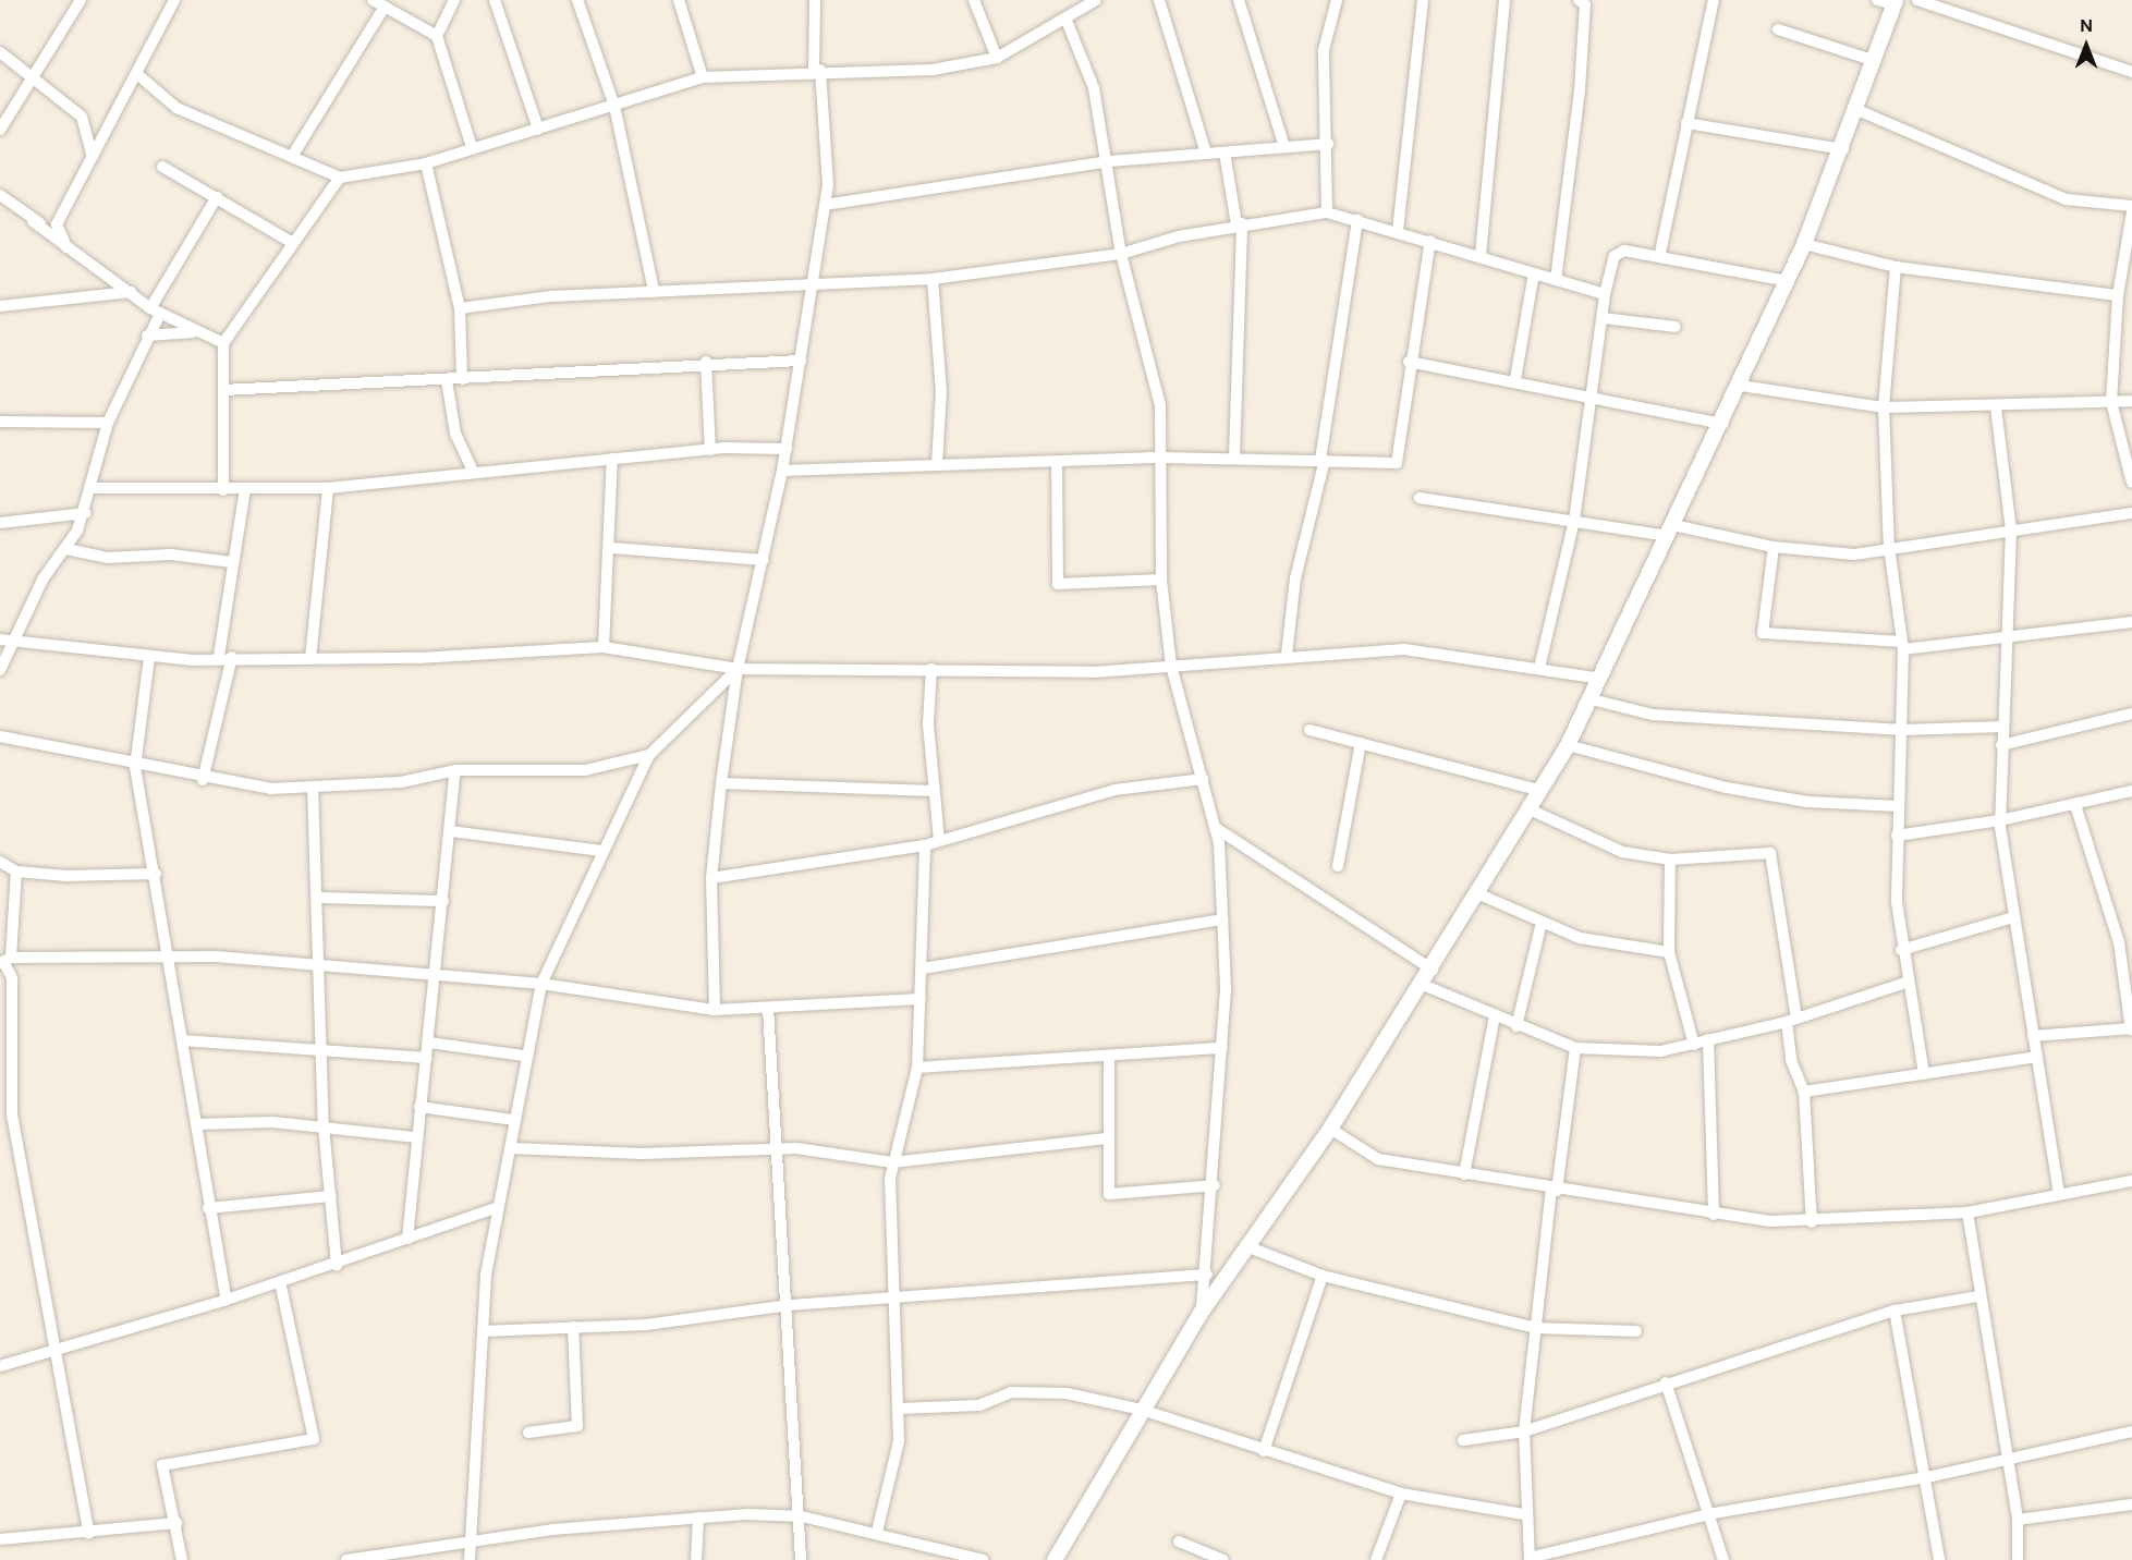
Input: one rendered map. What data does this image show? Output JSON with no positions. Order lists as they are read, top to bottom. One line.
{"north":"top"}
